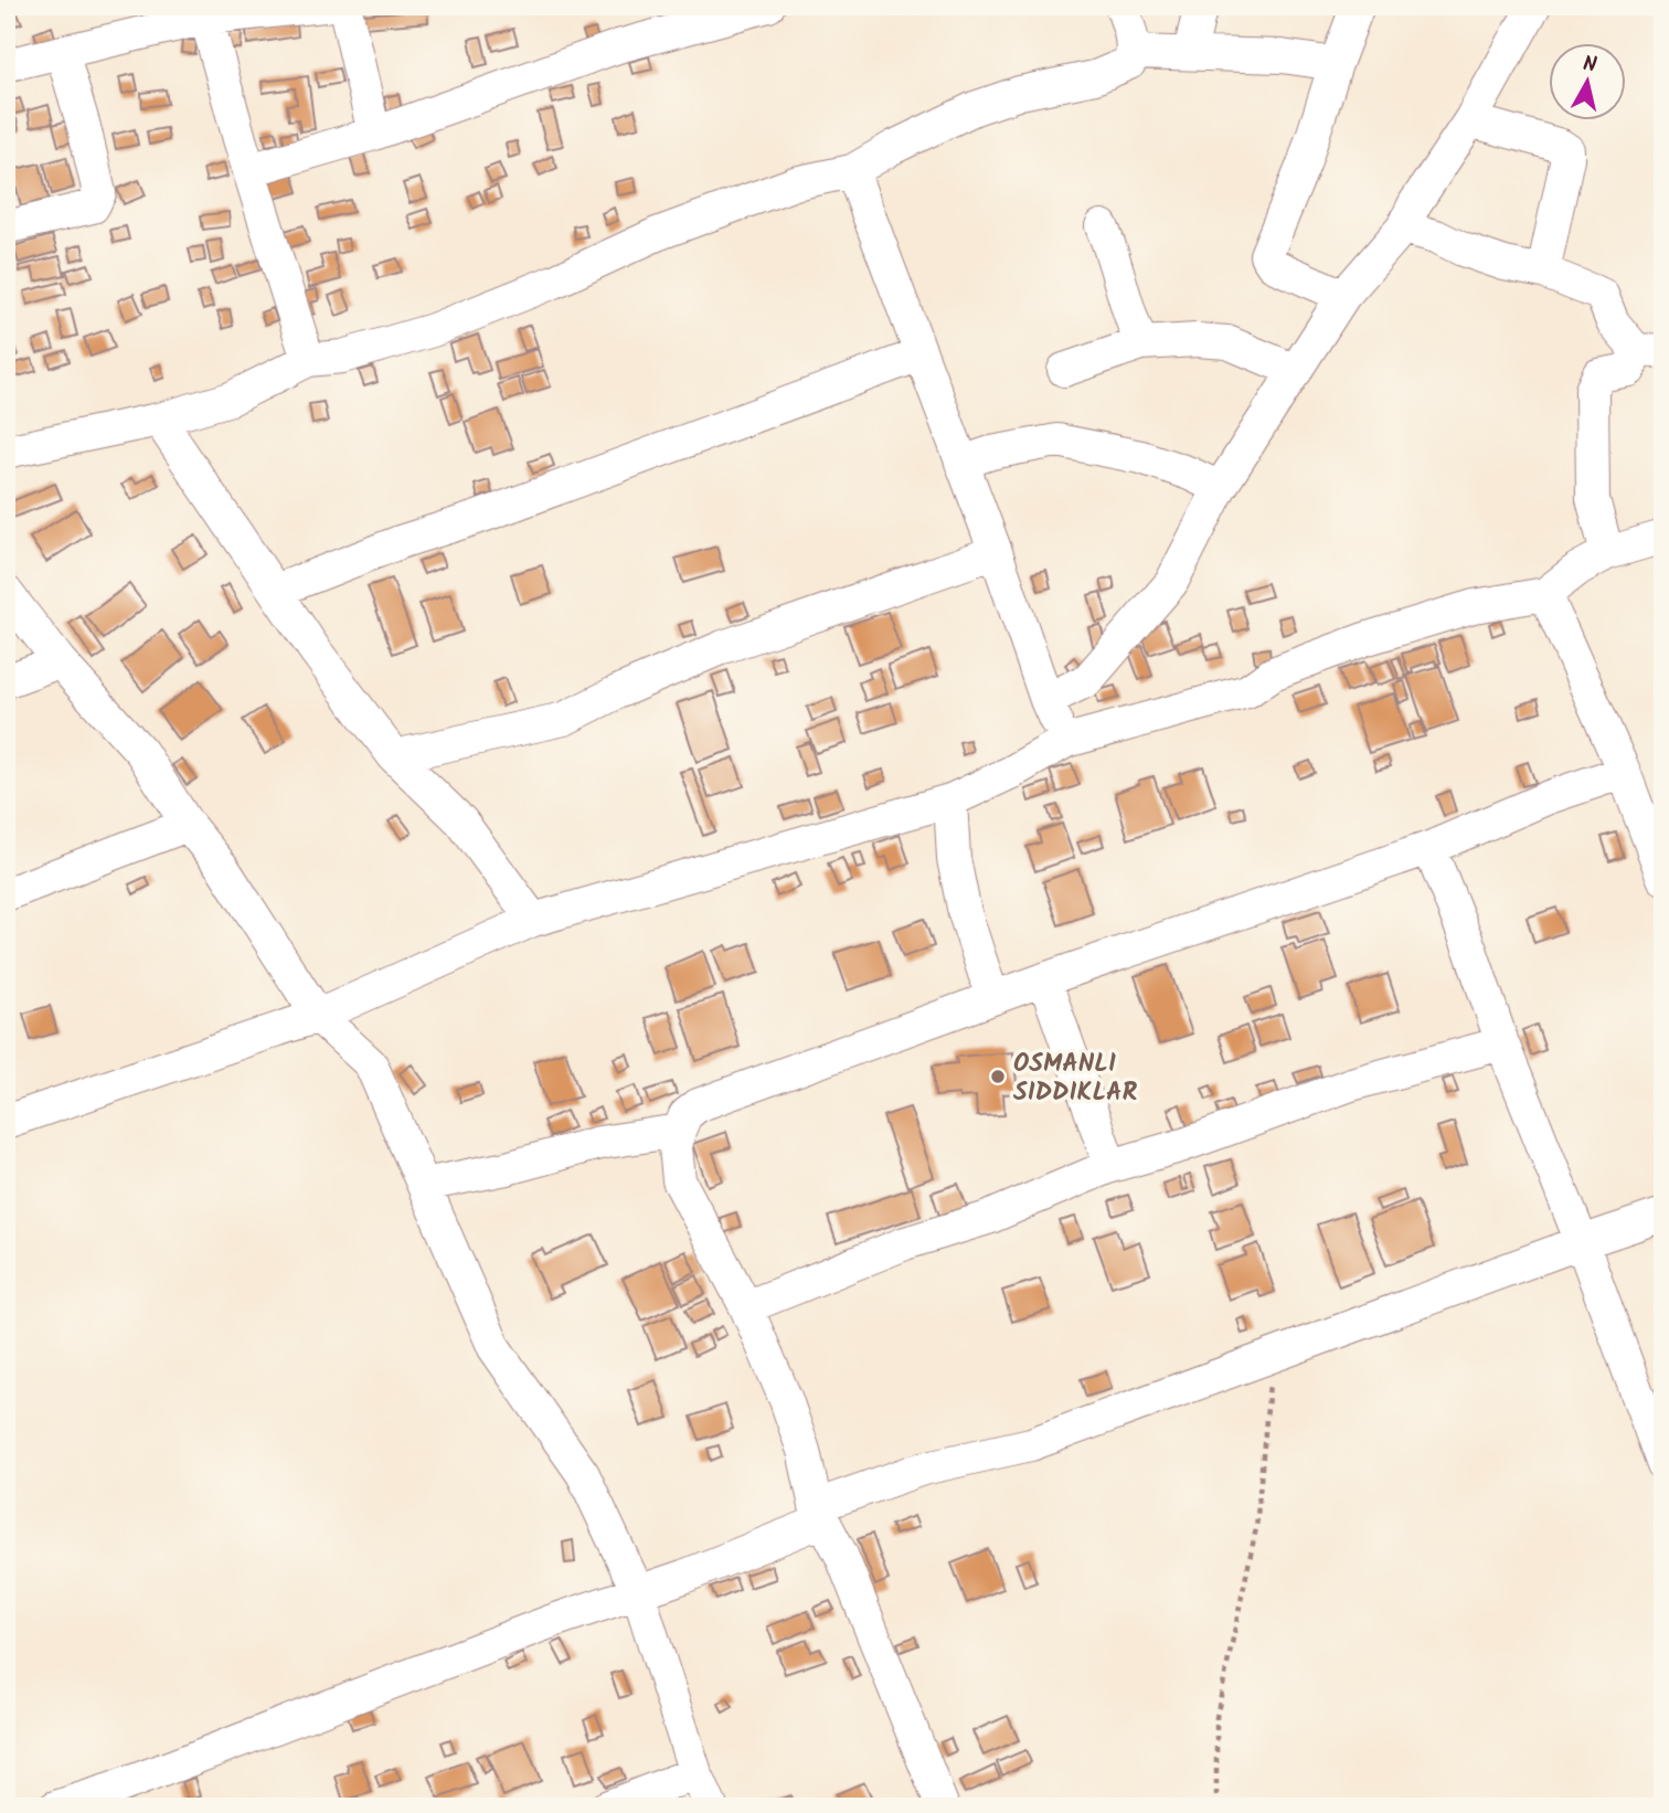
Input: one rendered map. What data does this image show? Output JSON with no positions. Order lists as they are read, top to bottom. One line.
{"places":["OSMANLI SIDDIKLAR"],"north":"top"}
